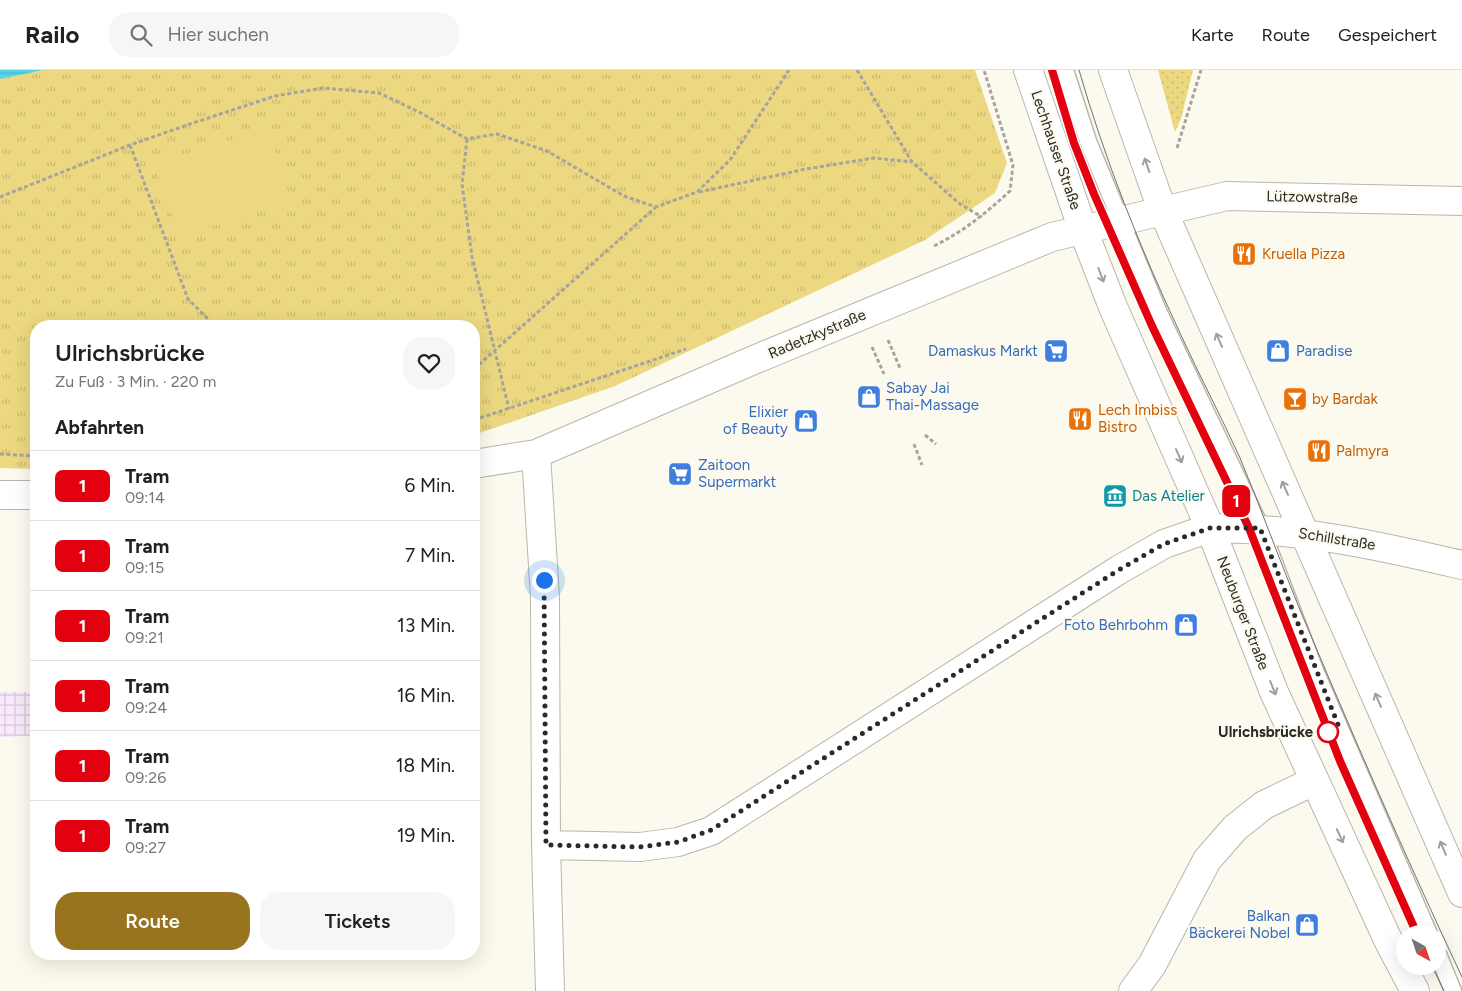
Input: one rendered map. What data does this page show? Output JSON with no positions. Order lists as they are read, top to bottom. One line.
{"streets":{"street":["Lechhauser Straße","Lützowstraße","Radetzkystraße","Schillstraße","Neuburger Straße"]},"crossings":[["Lechhauser Straße","Radetzkystraße"],["Lechhauser Straße","Neuburger Straße"],["Lützowstraße","Radetzkystraße"],["Radetzkystraße","Neuburger Straße"],["Schillstraße","Neuburger Straße"]],"places":{"restaurant":["Kruella Pizza","Lech Imbiss Bistro","Palmyra"],"supermarket":["Damaskus Markt","Zaitoon Supermarkt"],"shop":["Paradise","Sabay Jai Thai-Massage","Elixier of Beauty","Foto Behrbohm","Balkan Bäckerei Nobel"],"bar":["by Bardak"],"museum":["Das Atelier"],"other":["Ulrichsbrücke"]},"lines":["tram line 1"],"north":"bottom right","page":{"header":"Railo","search":"Hier suchen","nav":["Karte","Route","Gespeichert"],"on_map":"1","heading":[["Ulrichsbrücke","Zu Fuß · 3 Min. · 220 m"],"Abfahrten"],"list":[{"mark":"1","name":"Tram","note":"09:14","value":"6 Min."},{"mark":"1","name":"Tram","note":"09:15","value":"7 Min."},{"mark":"1","name":"Tram","note":"09:21","value":"13 Min."},{"mark":"1","name":"Tram","note":"09:24","value":"16 Min."},{"mark":"1","name":"Tram","note":"09:26","value":"18 Min."},{"mark":"1","name":"Tram","note":"09:27","value":"19 Min."}],"buttons":["Route","Tickets"]}}
